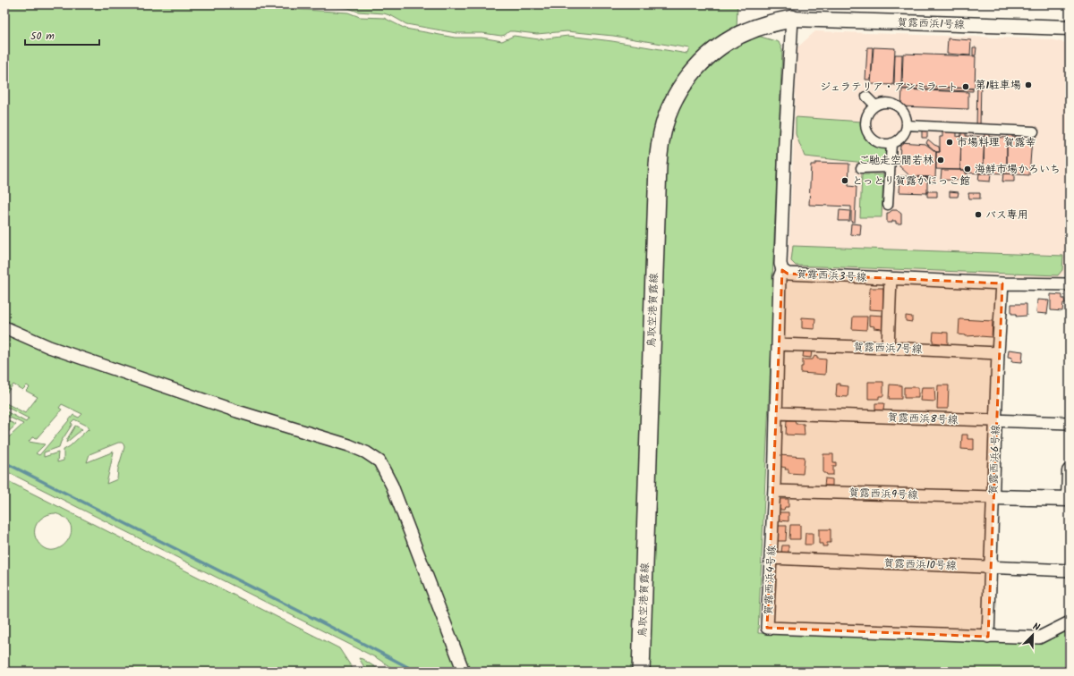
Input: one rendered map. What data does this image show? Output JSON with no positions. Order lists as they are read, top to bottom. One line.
{"streets":{"main road":["鳥取空港賀露線"],"street":["賀露西浜1号線","賀露西浜3号線","賀露西浜7号線","賀露西浜8号線","賀露西浜6号線","賀露西浜9号線","賀露西浜10号線","賀露西浜4号線"]},"crossings":[["賀露西浜1号線","賀露西浜3号線"],["賀露西浜1号線","鳥取空港賀露線"],["賀露西浜3号線","鳥取空港賀露線"],["賀露西浜3号線","賀露西浜6号線"],["賀露西浜3号線","賀露西浜4号線"],["賀露西浜7号線","賀露西浜6号線"],["賀露西浜7号線","賀露西浜4号線"],["賀露西浜8号線","賀露西浜6号線"],["賀露西浜8号線","賀露西浜4号線"],["賀露西浜6号線","賀露西浜9号線"],["賀露西浜6号線","賀露西浜10号線"],["賀露西浜6号線","賀露西浜4号線"],["賀露西浜9号線","賀露西浜4号線"],["賀露西浜10号線","賀露西浜4号線"]],"places":["第1駐車場","ジェラテリア・アンミラート","市場料理 賀露幸","ご馳走空間若林","海鮮市場かろいち","とっとり賀露かにっこ館","バス専用"],"scale_bar":"50 m","north":"top right"}
